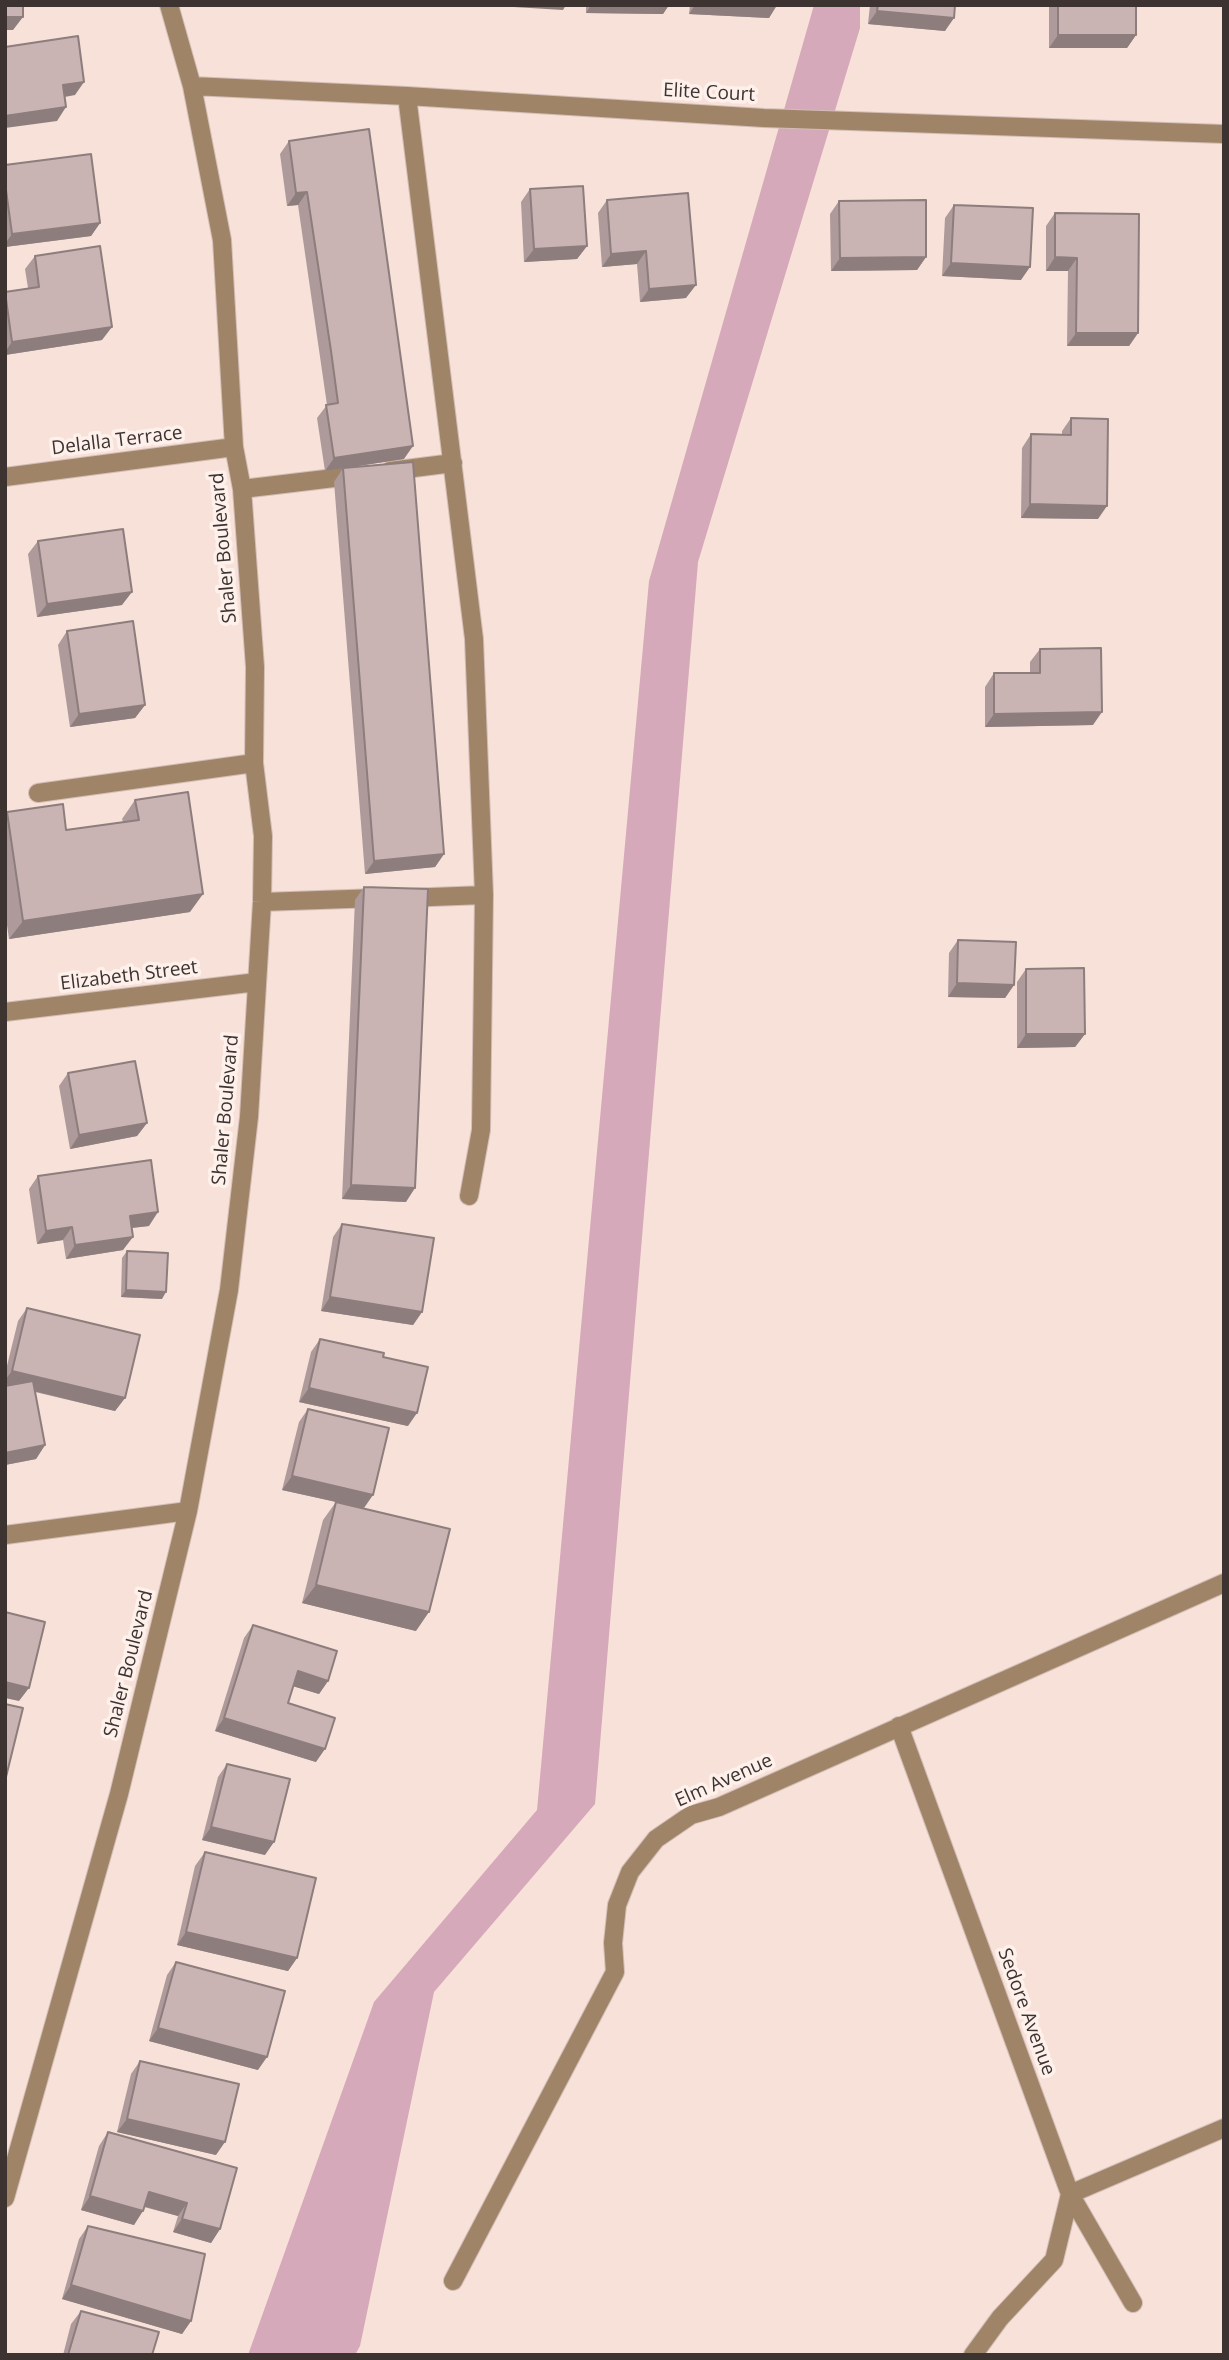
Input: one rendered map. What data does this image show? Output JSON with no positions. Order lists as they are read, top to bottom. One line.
{"streets":{"street":["Elite Court","Delalla Terrace","Shaler Boulevard","Elizabeth Street","Elm Avenue","Sedore Avenue"]},"crossings":[["Elite Court","Shaler Boulevard"],["Delalla Terrace","Shaler Boulevard"],["Shaler Boulevard","Elizabeth Street"],["Elm Avenue","Sedore Avenue"]]}
